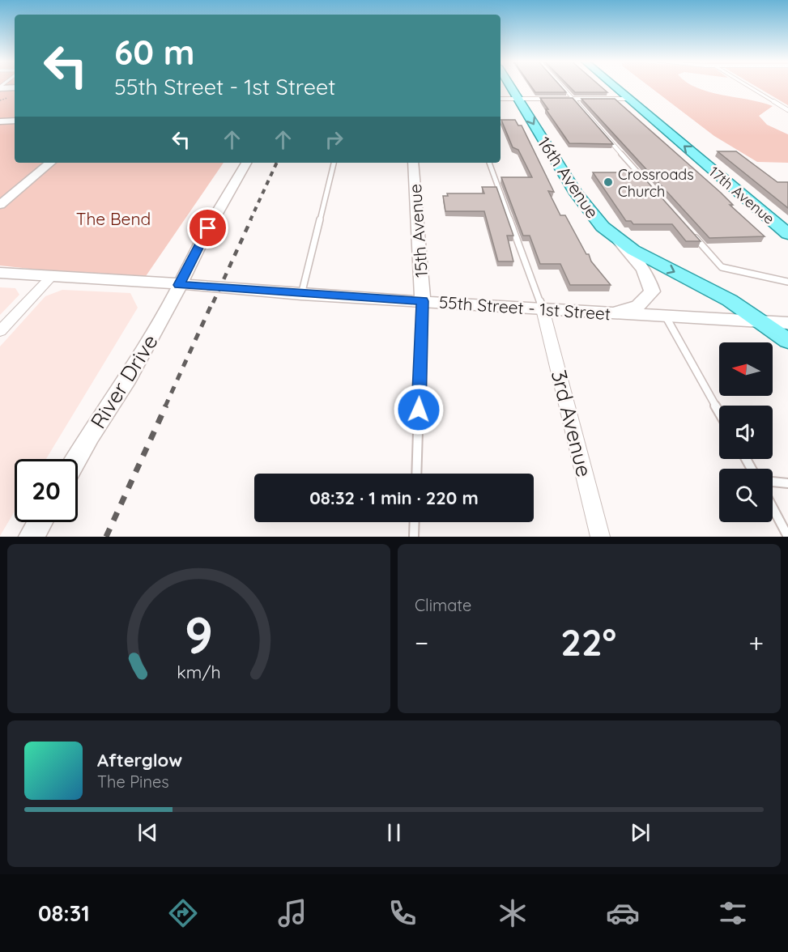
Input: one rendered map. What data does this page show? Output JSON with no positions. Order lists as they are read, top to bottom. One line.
{"streets":{"main road":["16th Avenue","17th Avenue"],"street":["15th Avenue","55th Street - 1st Street","River Drive","3rd Avenue"]},"crossings":[["16th Avenue","55th Street - 1st Street"],["15th Avenue","55th Street - 1st Street"],["55th Street - 1st Street","River Drive"],["55th Street - 1st Street","3rd Avenue"]],"one_way":["16th Avenue","17th Avenue"],"parks":["The Bend"],"places":["Crossroads Church"],"north":"left","page":{"turn":["60 m","55th Street - 1st Street"],"limit":"20","trip":"08:32 · 1 min · 220 m","tile":"Climate","heat":["−","22°","+"],"song":["Afterglow","The Pines"],"tabs":"08:31","gauge":["9","km/h"]}}
